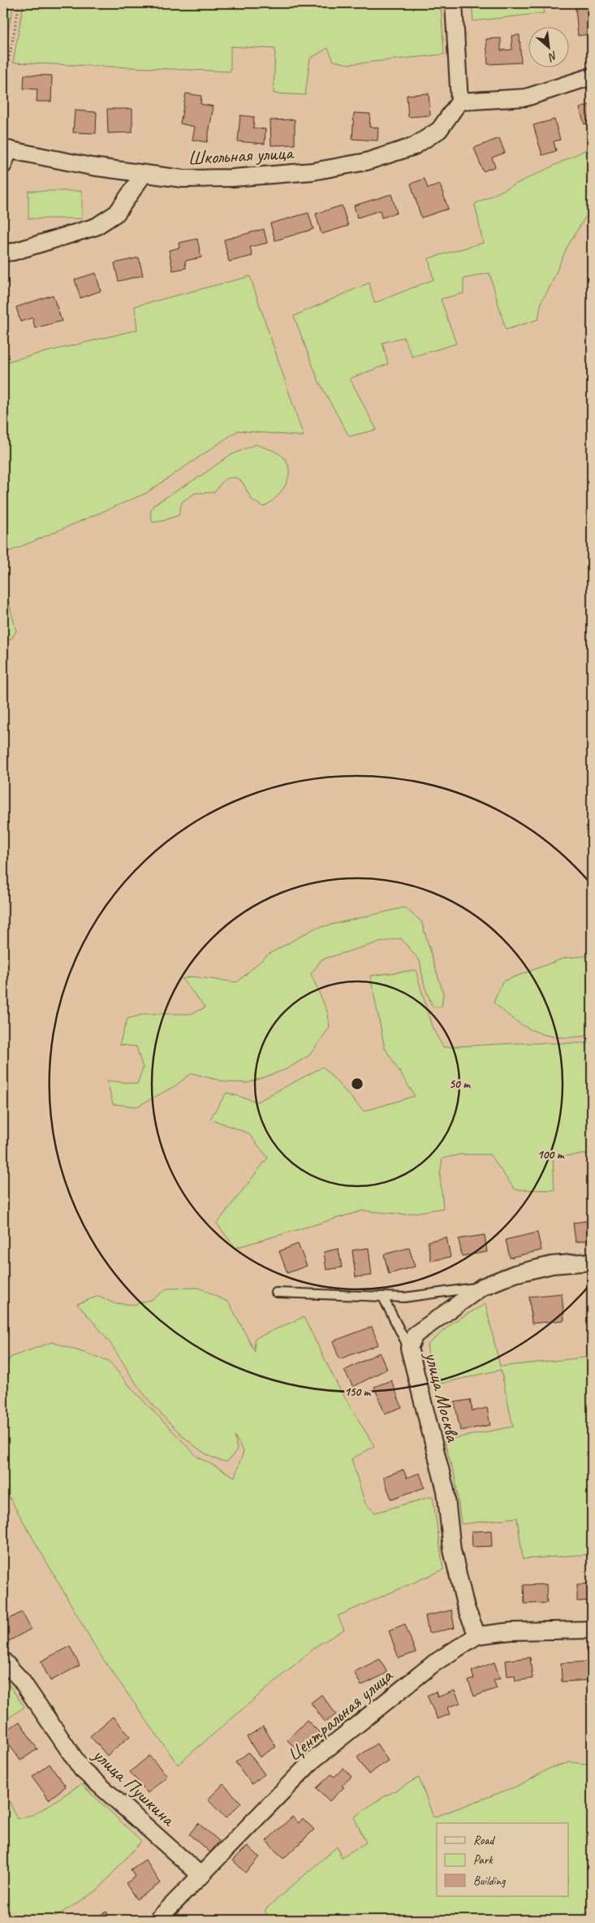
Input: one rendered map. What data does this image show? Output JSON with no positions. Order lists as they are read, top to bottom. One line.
{"streets":{"street":["Школьная улица","улица Москва","Центральная улица","улица Пушкина"]},"crossings":[["улица Москва","Центральная улица"],["Центральная улица","улица Пушкина"]],"legend":["Road","Park","Building"],"north":"bottom right","rings":["50 m","100 m","150 m"]}
